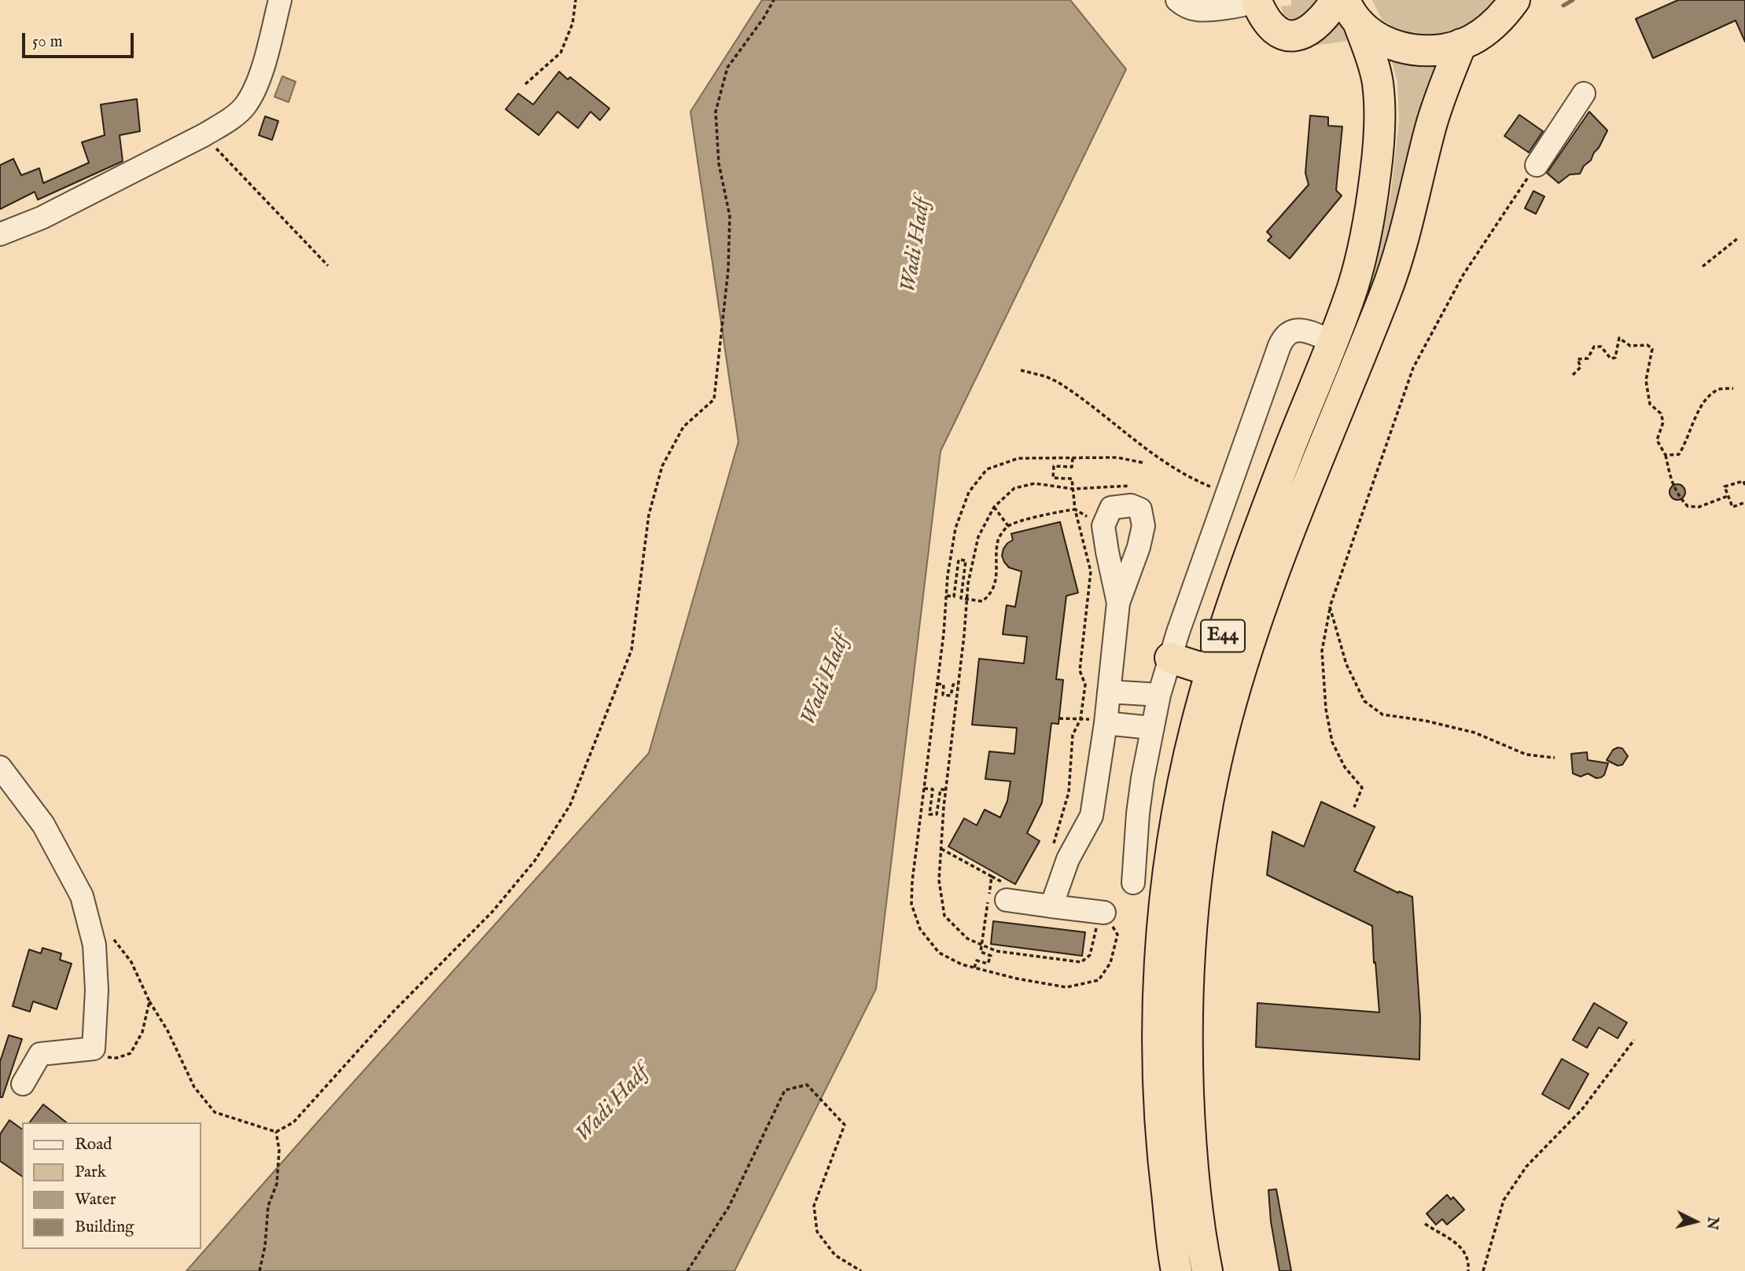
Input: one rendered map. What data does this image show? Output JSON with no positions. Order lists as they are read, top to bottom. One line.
{"streets":{"highway":["E44"]},"water":["Wadi Hadf"],"legend":["Road","Park","Water","Building"],"scale_bar":"50 m","north":"right"}
